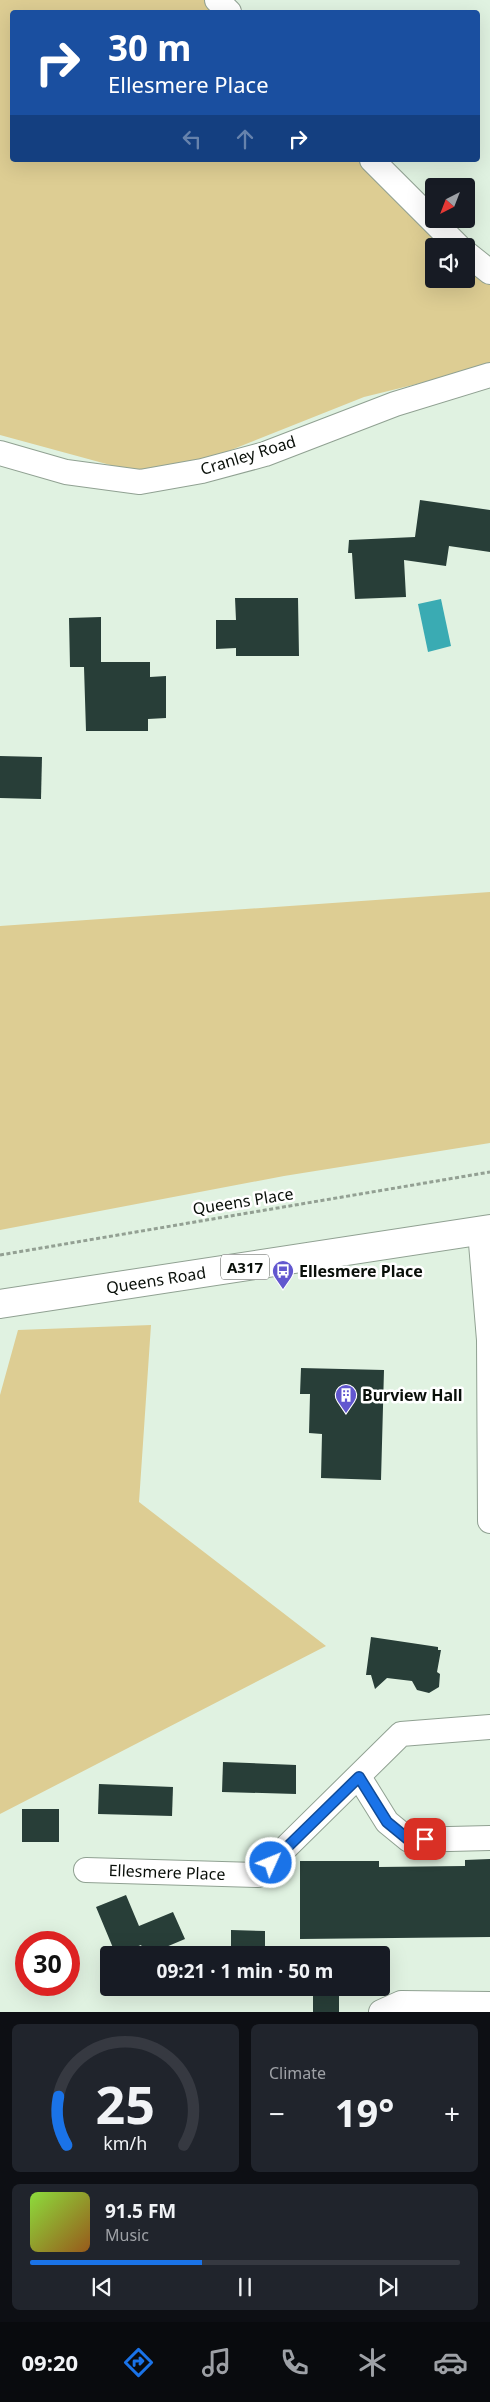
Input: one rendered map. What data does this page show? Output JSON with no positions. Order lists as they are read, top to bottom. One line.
{"streets":{"main road":["A317","Queens Road"],"street":["Cranley Road","Ellesmere Place"],"path":["Queens Place"]},"places":{"bus stop":["Ellesmere Place"],"building":["Burview Hall"]},"north":"bottom left","page":{"turn":["30 m","Ellesmere Place"],"limit":"30","trip":"09:21 · 1 min · 50 m","tile":"Climate","heat":["−","19°","+"],"song":["91.5 FM","Music"],"tabs":"09:20","gauge":["25","km/h"]}}
